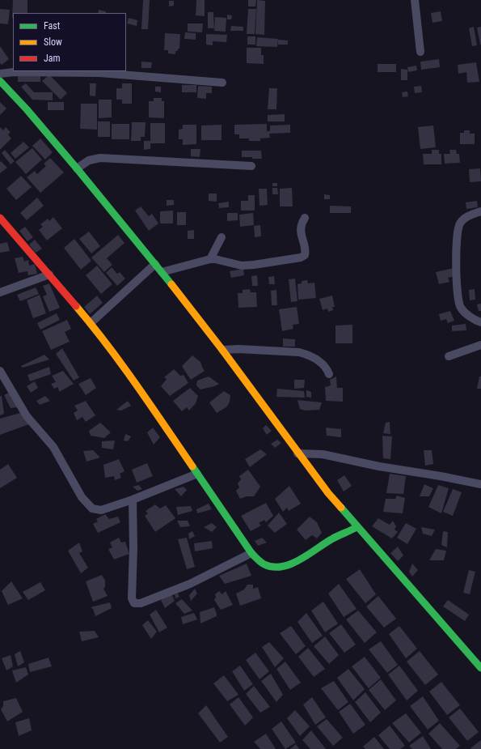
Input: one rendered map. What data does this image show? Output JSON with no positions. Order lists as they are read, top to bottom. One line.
{"legend":["Fast","Slow","Jam"]}
